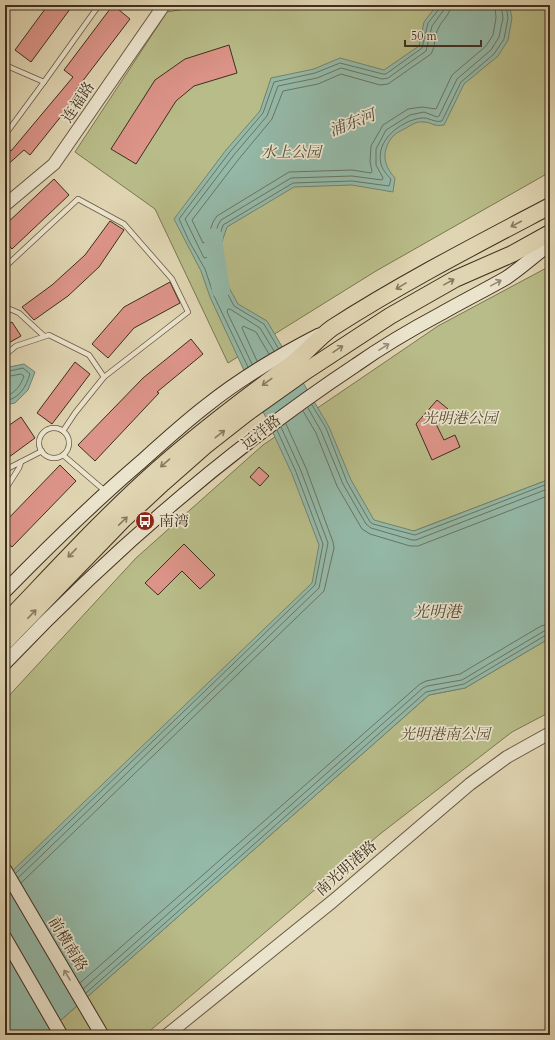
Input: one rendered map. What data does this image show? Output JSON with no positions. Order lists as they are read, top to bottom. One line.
{"streets":{"main road":["远洋路","前横南路"],"street":["连福路","南光明港路"]},"water":["浦东河","光明港"],"parks":["水上公园","光明港公园","光明港南公园"],"places":{"bus stop":["南湾"]},"scale_bar":"50 m"}
